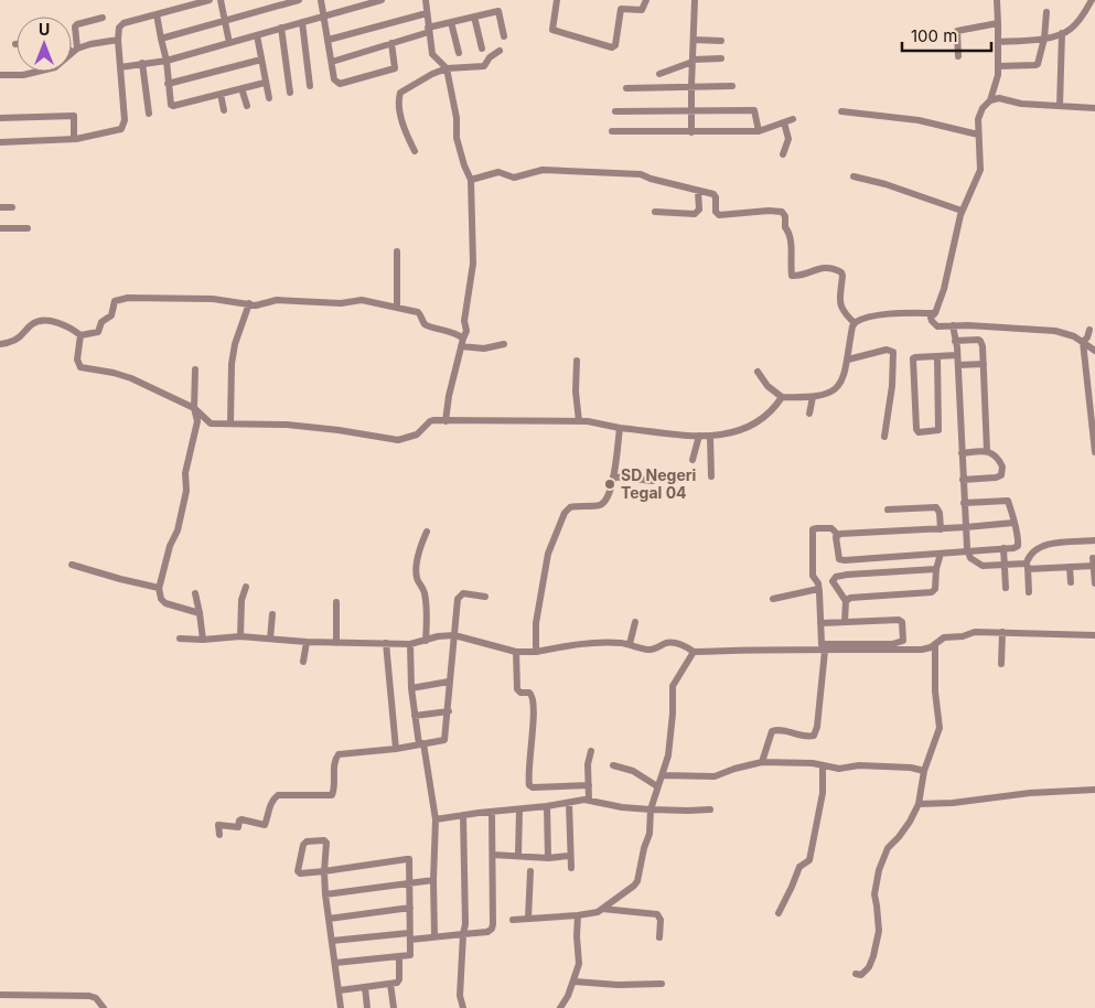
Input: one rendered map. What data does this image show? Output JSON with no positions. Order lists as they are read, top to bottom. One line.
{"places":["SD Negeri Tegal 04"],"scale_bar":"100 m","north":"top"}
